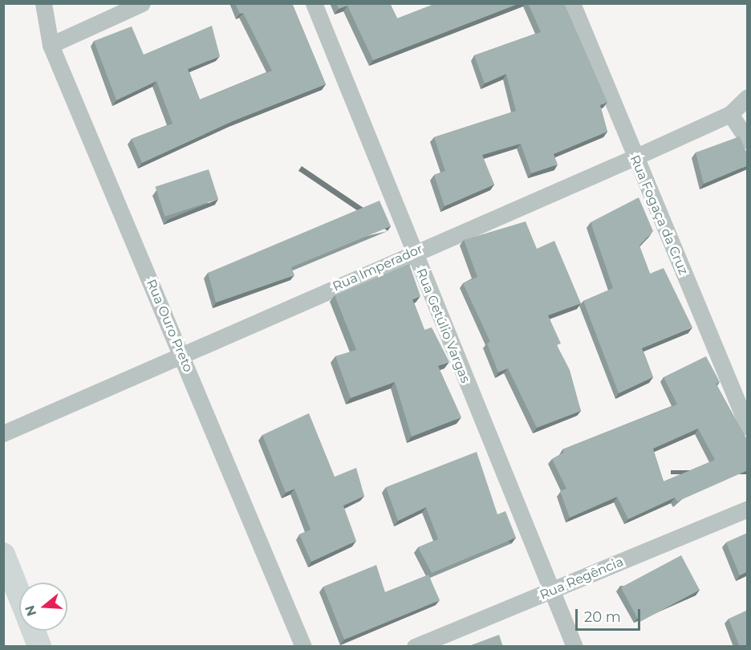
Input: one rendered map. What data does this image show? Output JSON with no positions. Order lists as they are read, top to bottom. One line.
{"streets":{"street":["Rua Fogaça da Cruz","Rua Imperador","Rua Ouro Preto","Rua Getúlio Vargas","Rua Regência"]},"crossings":[["Rua Fogaça da Cruz","Rua Imperador"],["Rua Imperador","Rua Ouro Preto"],["Rua Imperador","Rua Getúlio Vargas"],["Rua Getúlio Vargas","Rua Regência"]],"scale_bar":"20 m","north":"left"}
